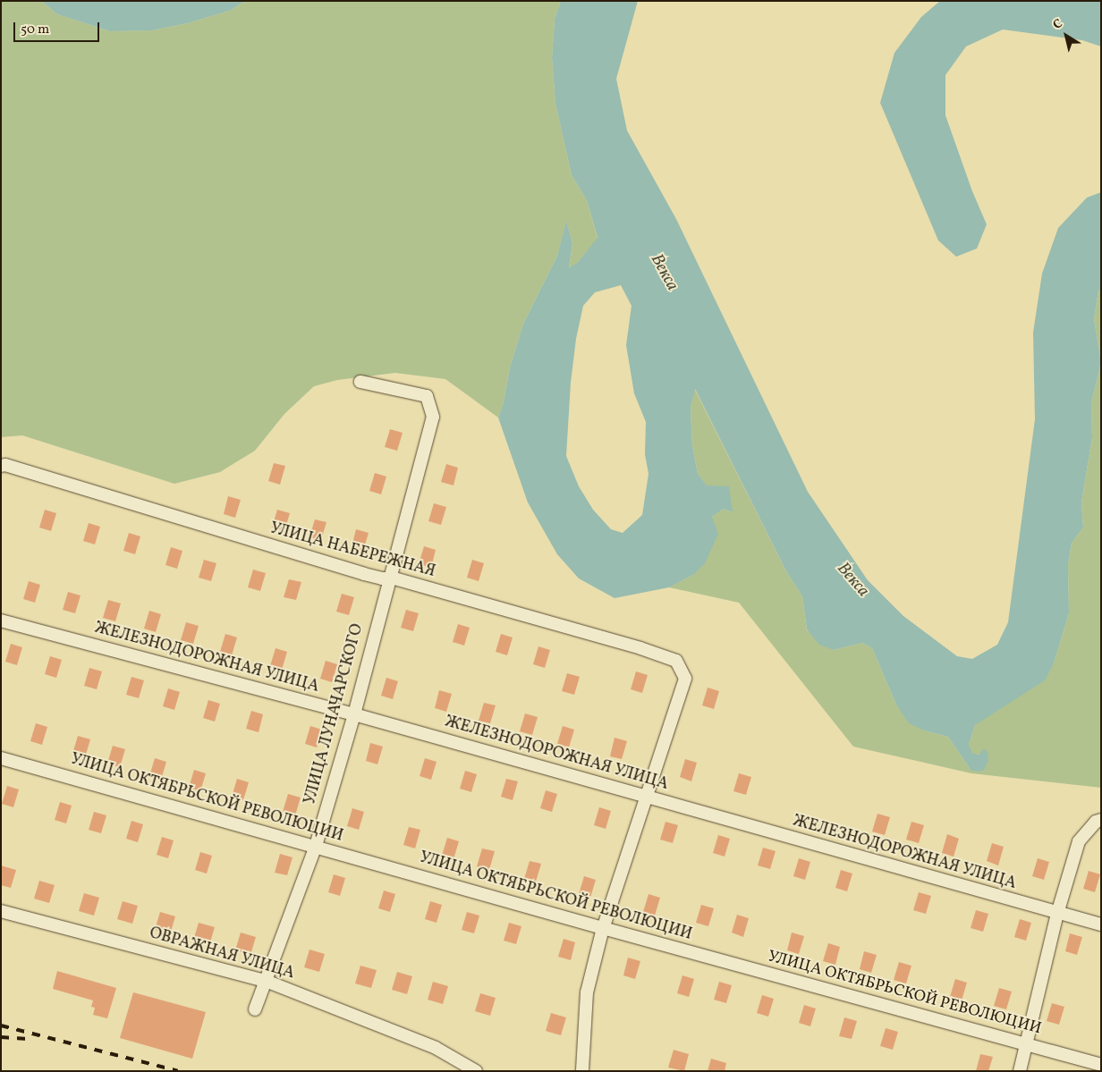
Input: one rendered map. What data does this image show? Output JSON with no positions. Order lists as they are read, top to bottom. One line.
{"streets":{"street":["УЛИЦА НАБЕРЕЖНАЯ","ЖЕЛЕЗНОДОРОЖНАЯ УЛИЦА","УЛИЦА ЛУНАЧАРСКОГО","УЛИЦА ОКТЯБРЬСКОЙ РЕВОЛЮЦИИ","ОВРАЖНАЯ УЛИЦА"]},"crossings":[["УЛИЦА НАБЕРЕЖНАЯ","ЖЕЛЕЗНОДОРОЖНАЯ УЛИЦА"],["УЛИЦА НАБЕРЕЖНАЯ","УЛИЦА ЛУНАЧАРСКОГО"],["ЖЕЛЕЗНОДОРОЖНАЯ УЛИЦА","УЛИЦА ЛУНАЧАРСКОГО"],["УЛИЦА ЛУНАЧАРСКОГО","УЛИЦА ОКТЯБРЬСКОЙ РЕВОЛЮЦИИ"],["УЛИЦА ЛУНАЧАРСКОГО","ОВРАЖНАЯ УЛИЦА"]],"water":["Векса"],"scale_bar":"50 m","north":"top left"}
